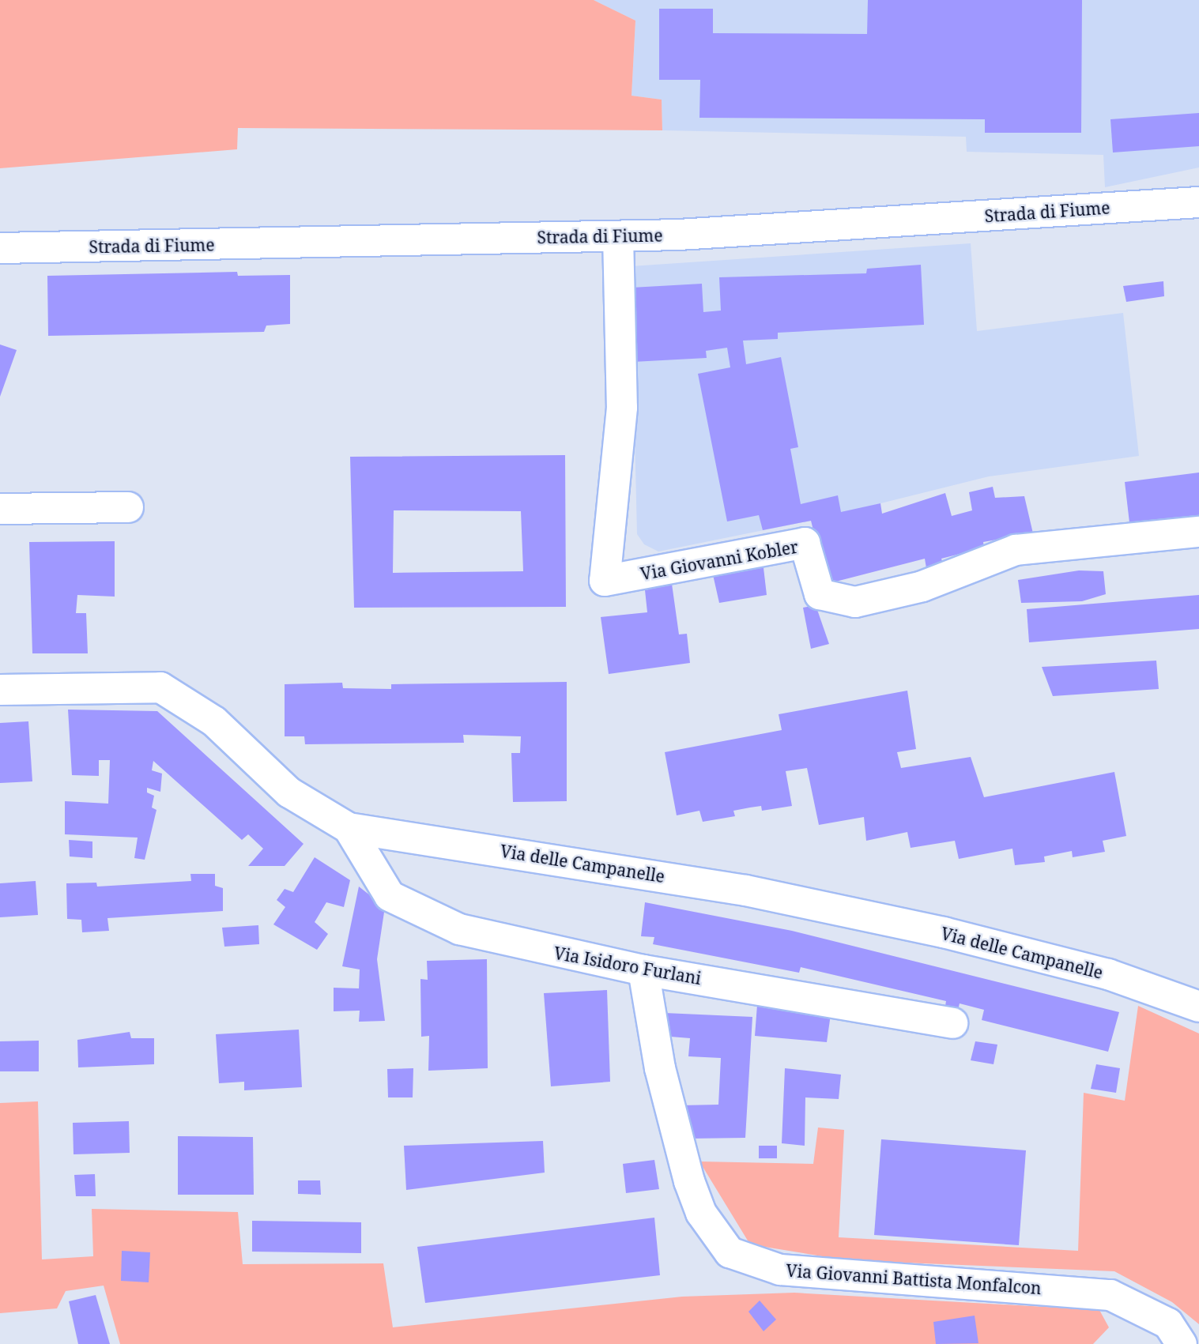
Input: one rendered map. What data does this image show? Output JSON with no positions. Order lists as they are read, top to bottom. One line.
{"streets":{"street":["Strada di Fiume","Via Giovanni Kobler","Via delle Campanelle","Via Isidoro Furlani","Via Giovanni Battista Monfalcon"]},"crossings":[["Strada di Fiume","Via Giovanni Kobler"],["Via delle Campanelle","Via Isidoro Furlani"],["Via Isidoro Furlani","Via Giovanni Battista Monfalcon"]]}
